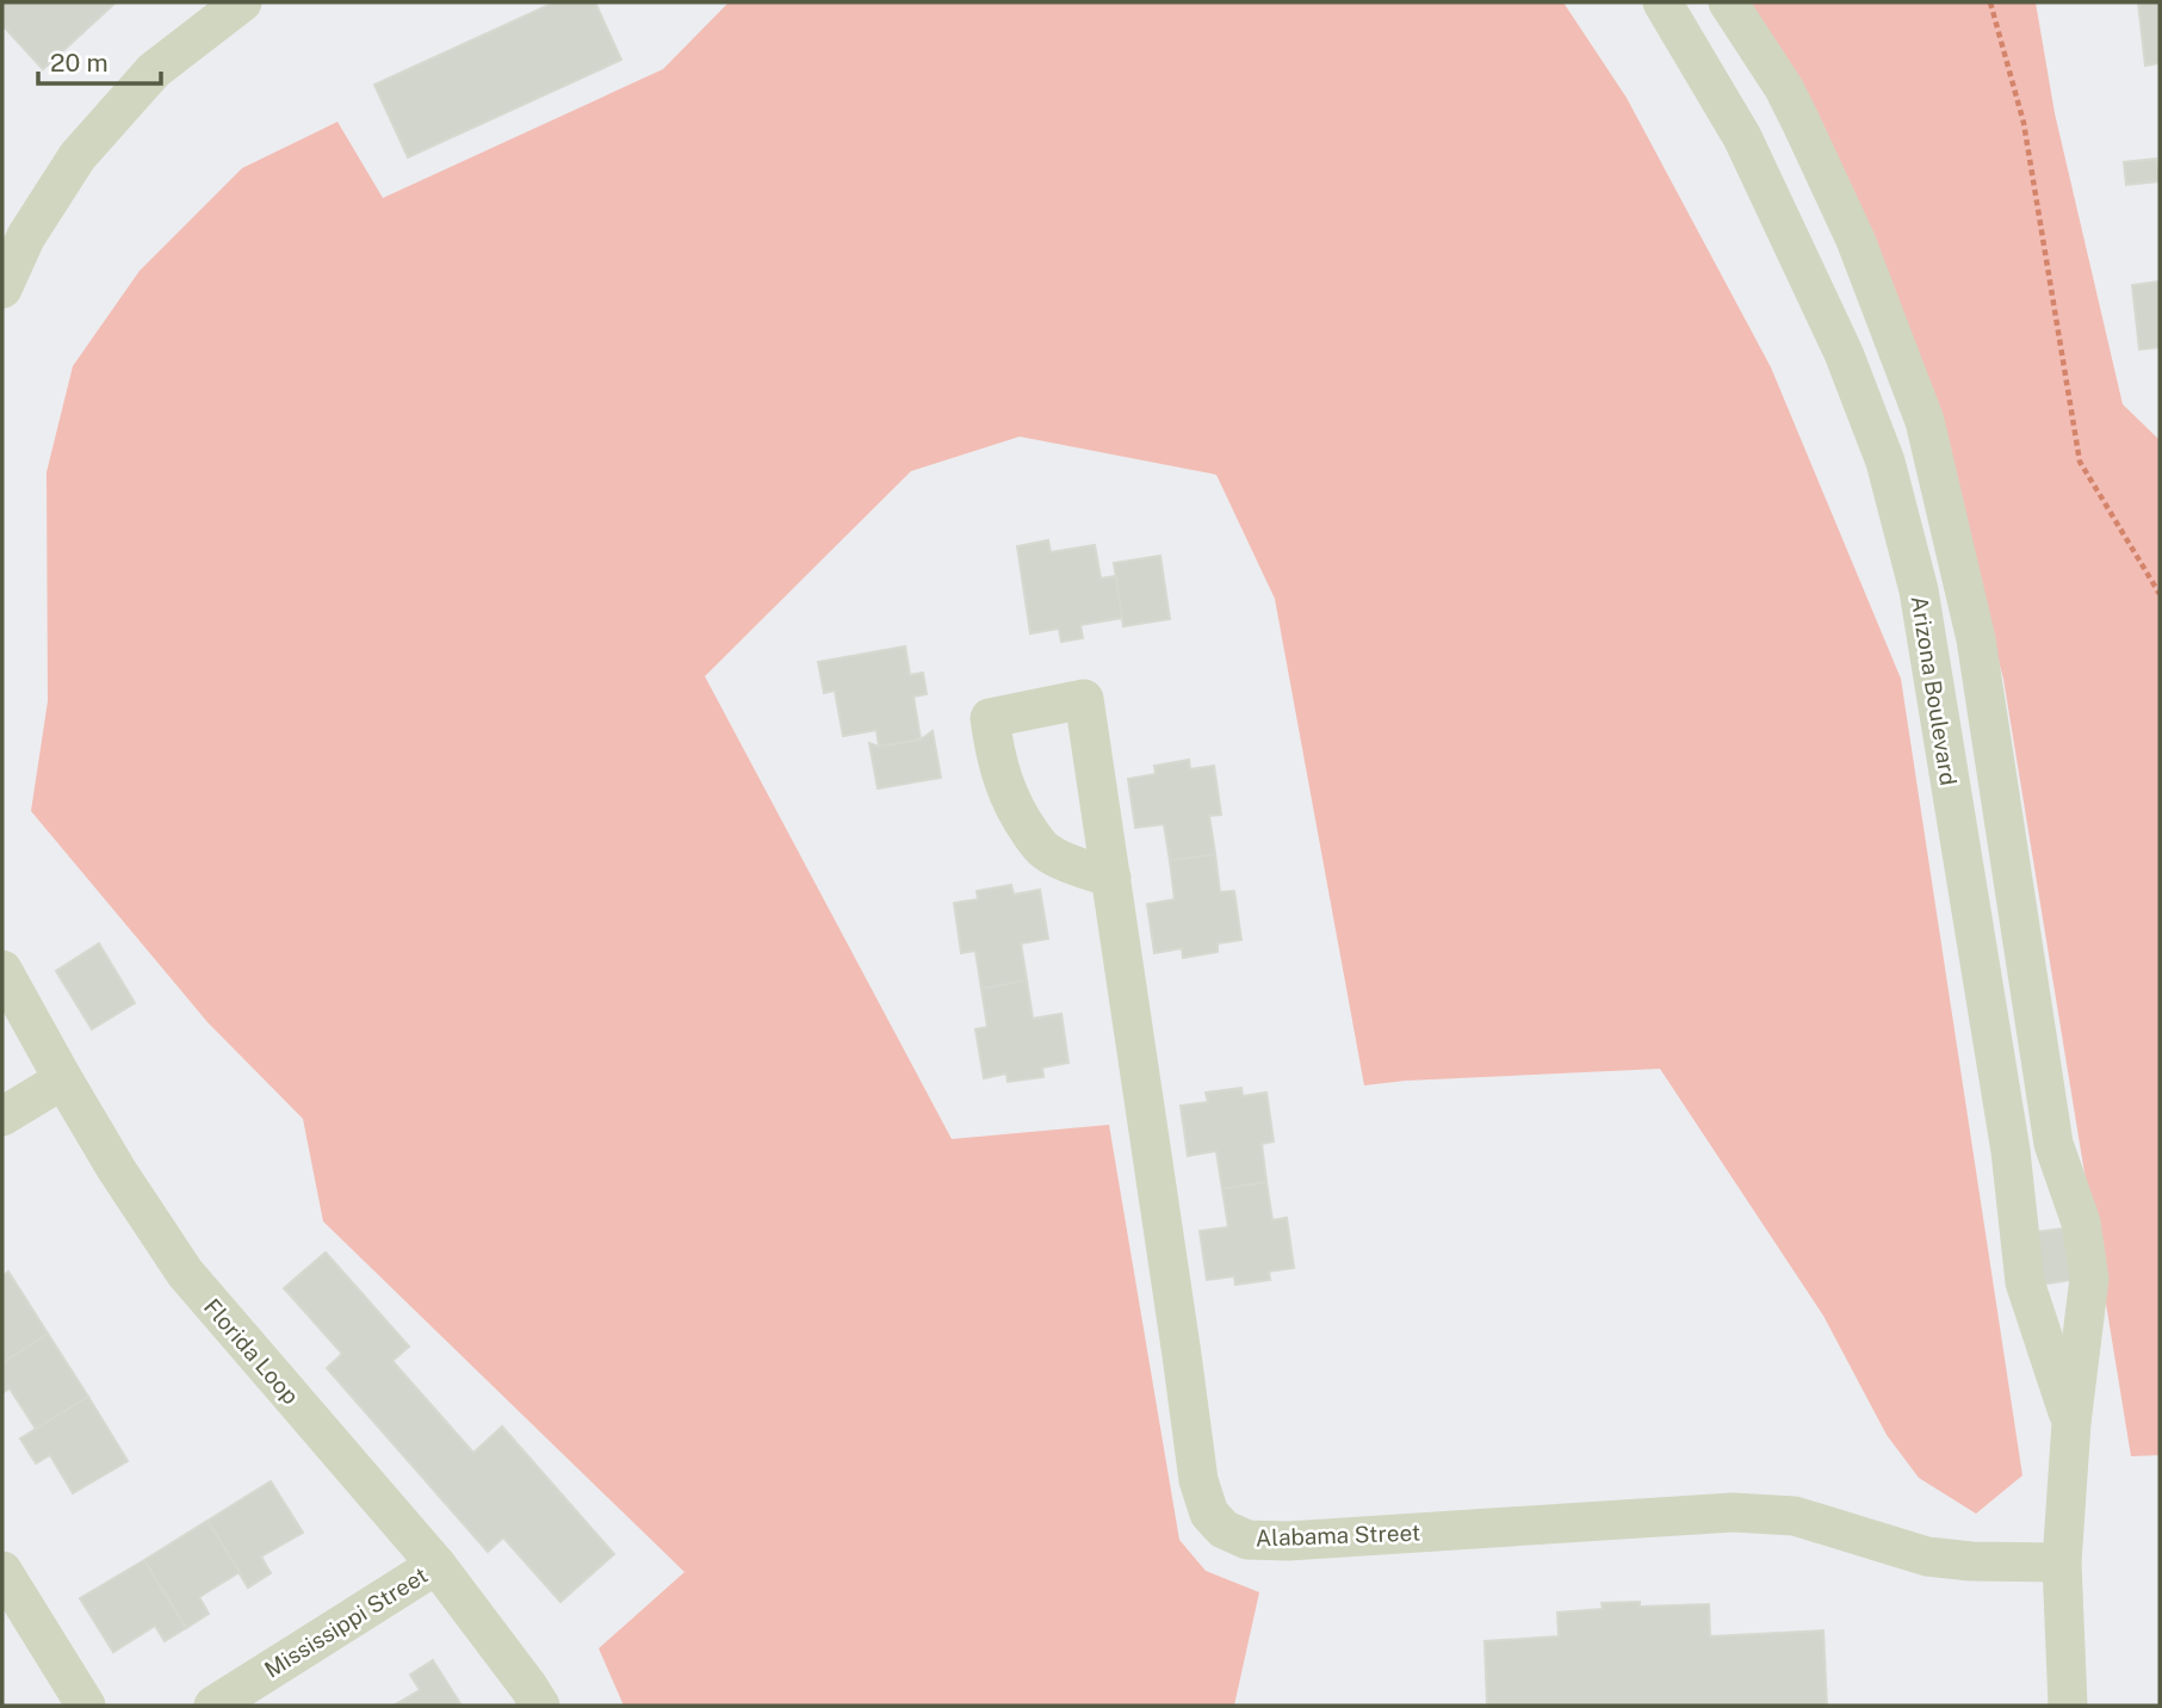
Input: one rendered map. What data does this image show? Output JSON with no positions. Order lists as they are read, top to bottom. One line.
{"streets":{"street":["Arizona Boulevard","Florida Loop","Alabama Street","Mississippi Street"]},"crossings":[["Arizona Boulevard","Alabama Street"],["Florida Loop","Mississippi Street"]],"scale_bar":"20 m"}
